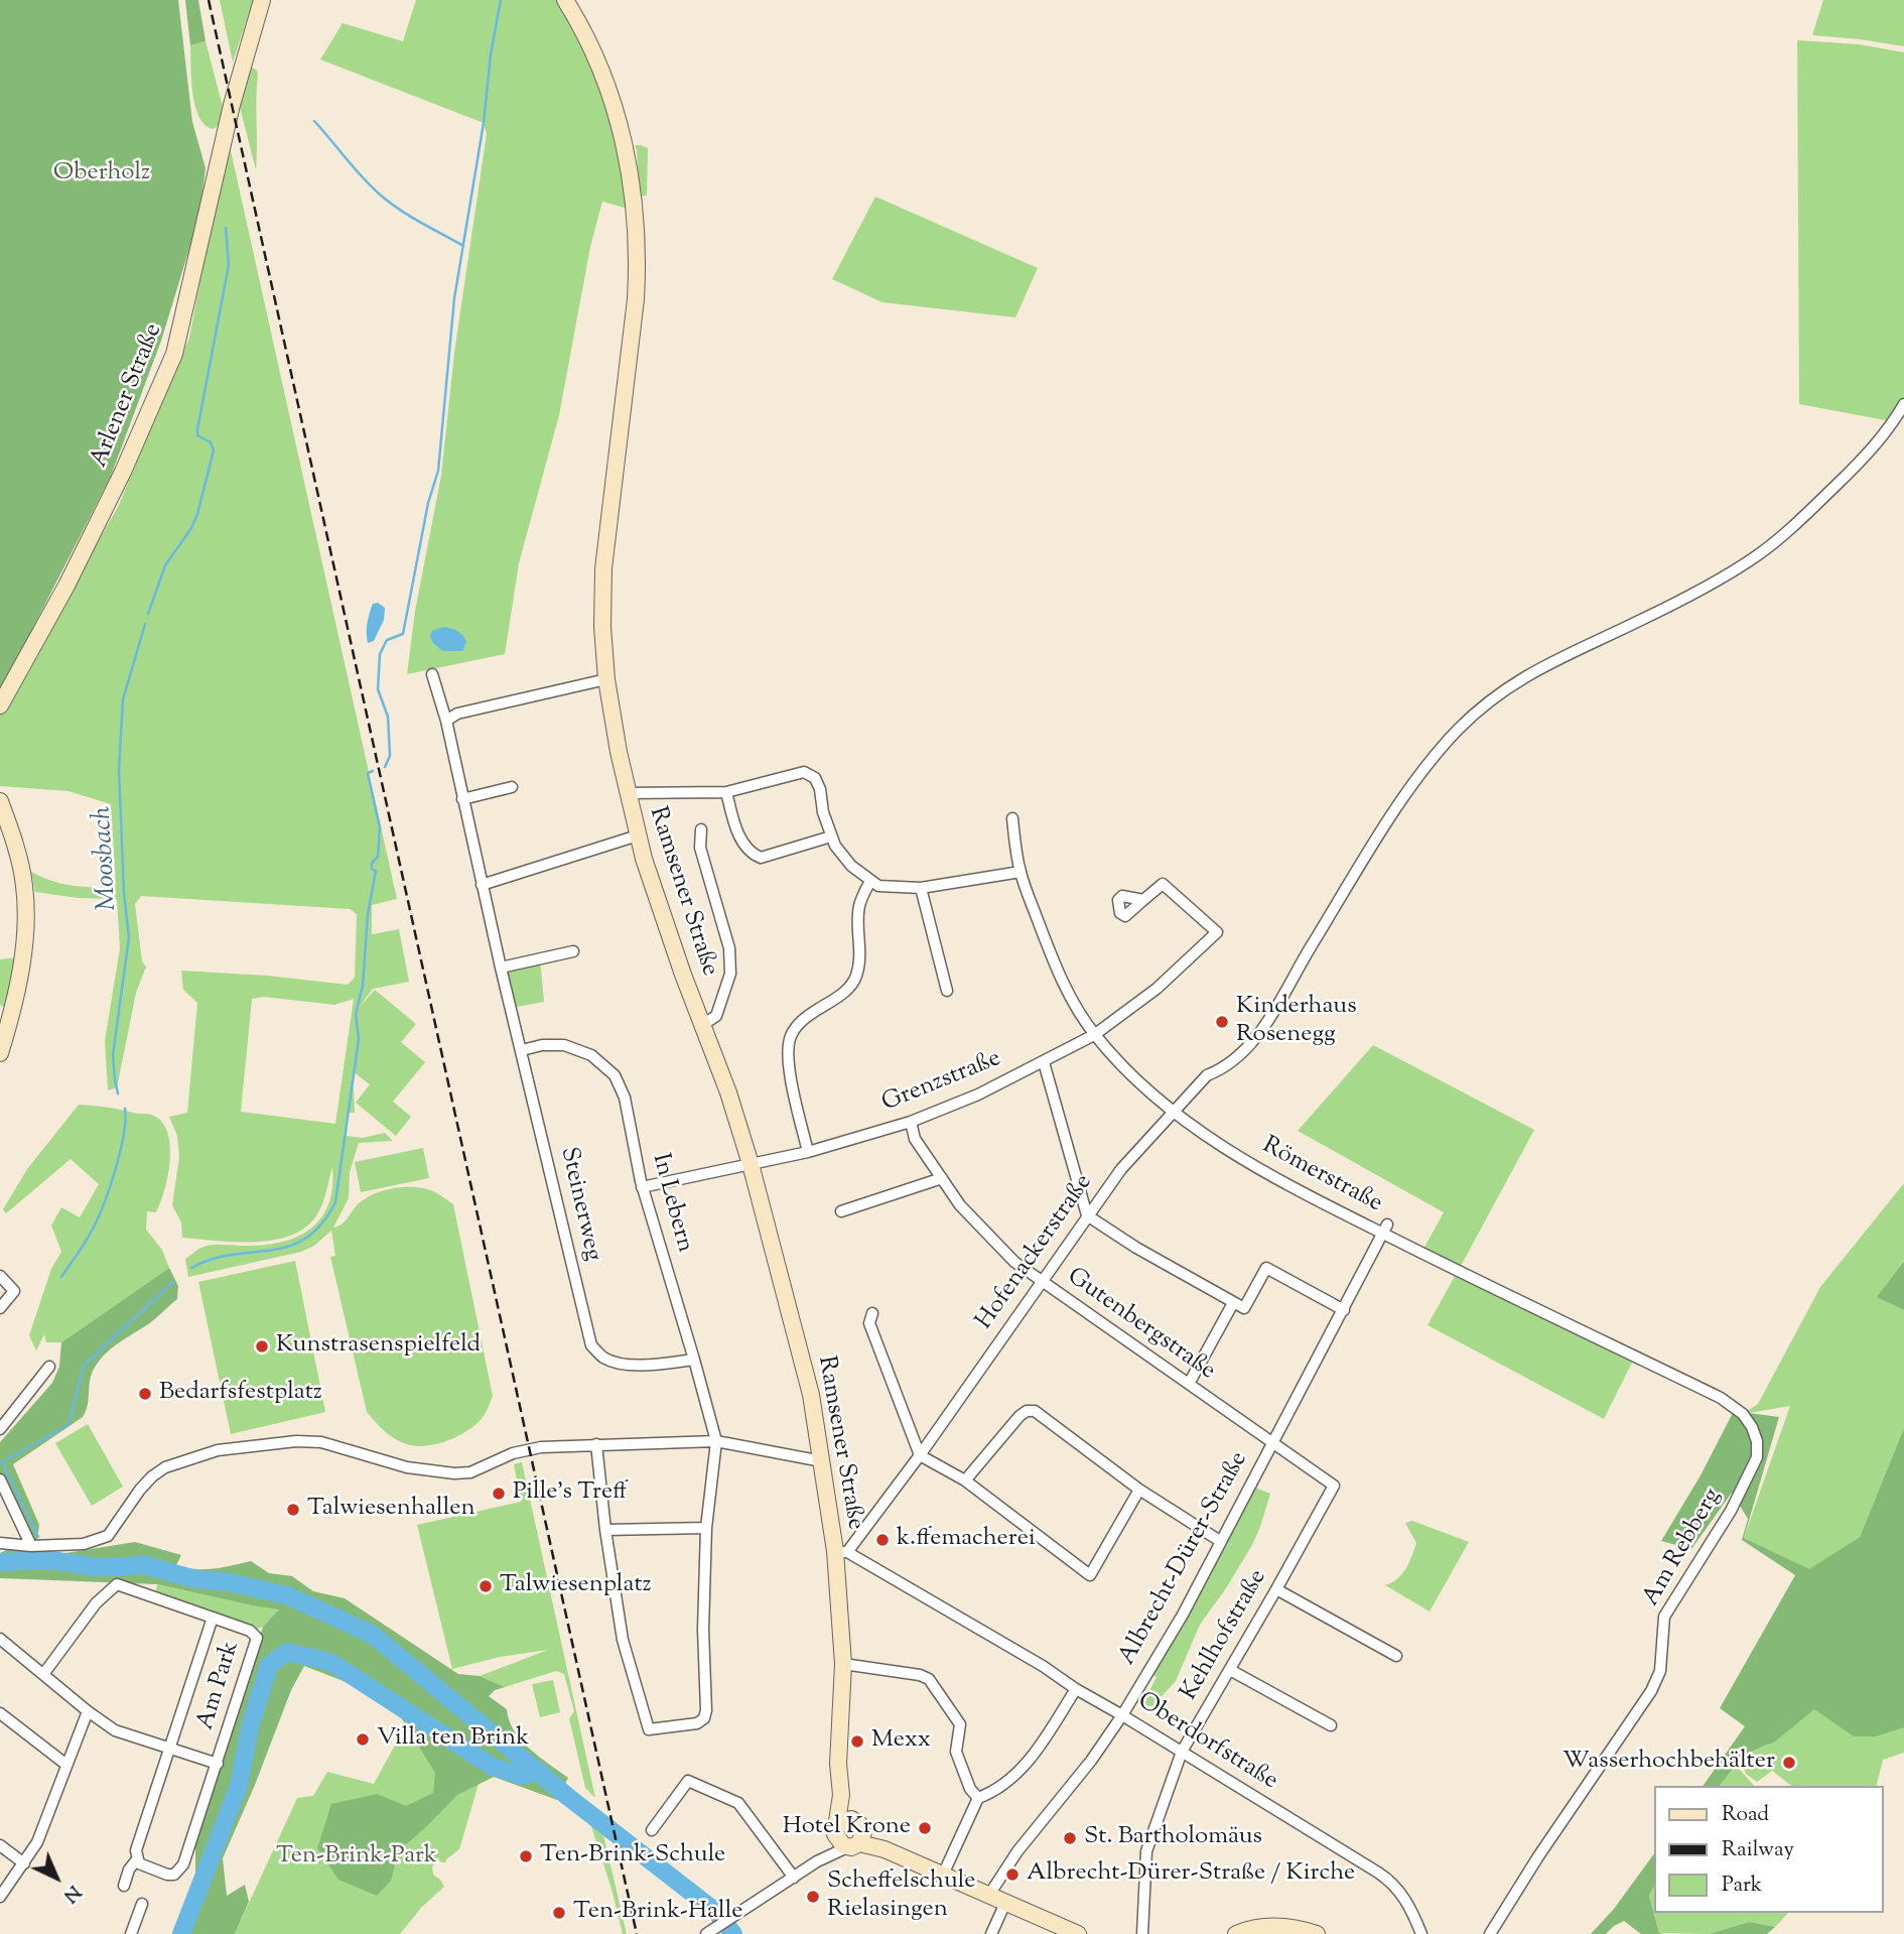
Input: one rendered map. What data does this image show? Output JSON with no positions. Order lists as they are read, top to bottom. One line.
{"streets":{"main road":["Arlener Straße","Ramsener Straße"],"street":["Grenzstraße","Römerstraße","In Lebern","Steinerweg","Hofenackerstraße","Gutenbergstraße","Am Rebberg","Albrecht-Dürer-Straße","Kehlhofstraße","Am Park","Oberdorfstraße"]},"crossings":[["Ramsener Straße","Grenzstraße"],["Ramsener Straße","Hofenackerstraße"],["Ramsener Straße","Oberdorfstraße"],["Grenzstraße","Römerstraße"],["Grenzstraße","In Lebern"],["Grenzstraße","Gutenbergstraße"],["Römerstraße","Hofenackerstraße"],["Römerstraße","Am Rebberg"],["Römerstraße","Albrecht-Dürer-Straße"],["In Lebern","Steinerweg"],["Hofenackerstraße","Gutenbergstraße"],["Hofenackerstraße","Oberdorfstraße"],["Gutenbergstraße","Albrecht-Dürer-Straße"],["Gutenbergstraße","Kehlhofstraße"],["Albrecht-Dürer-Straße","Oberdorfstraße"],["Kehlhofstraße","Oberdorfstraße"]],"water":["Moosbach"],"parks":["Oberholz","Ten-Brink-Park"],"places":["Kinderhaus Rosenegg","Kunstrasenspielfeld","Bedarfsfestplatz","Pille’s Treff","Talwiesenhallen","k.ffemacherei","Talwiesenplatz","Villa ten Brink","Mexx","Wasserhochbehälter","Hotel Krone","St. Bartholomäus","Ten-Brink-Schule","Albrecht-Dürer-Straße / Kirche","Scheffelschule Rielasingen","Ten-Brink-Halle"],"legend":["Road","Railway","Park"],"north":"bottom right"}
